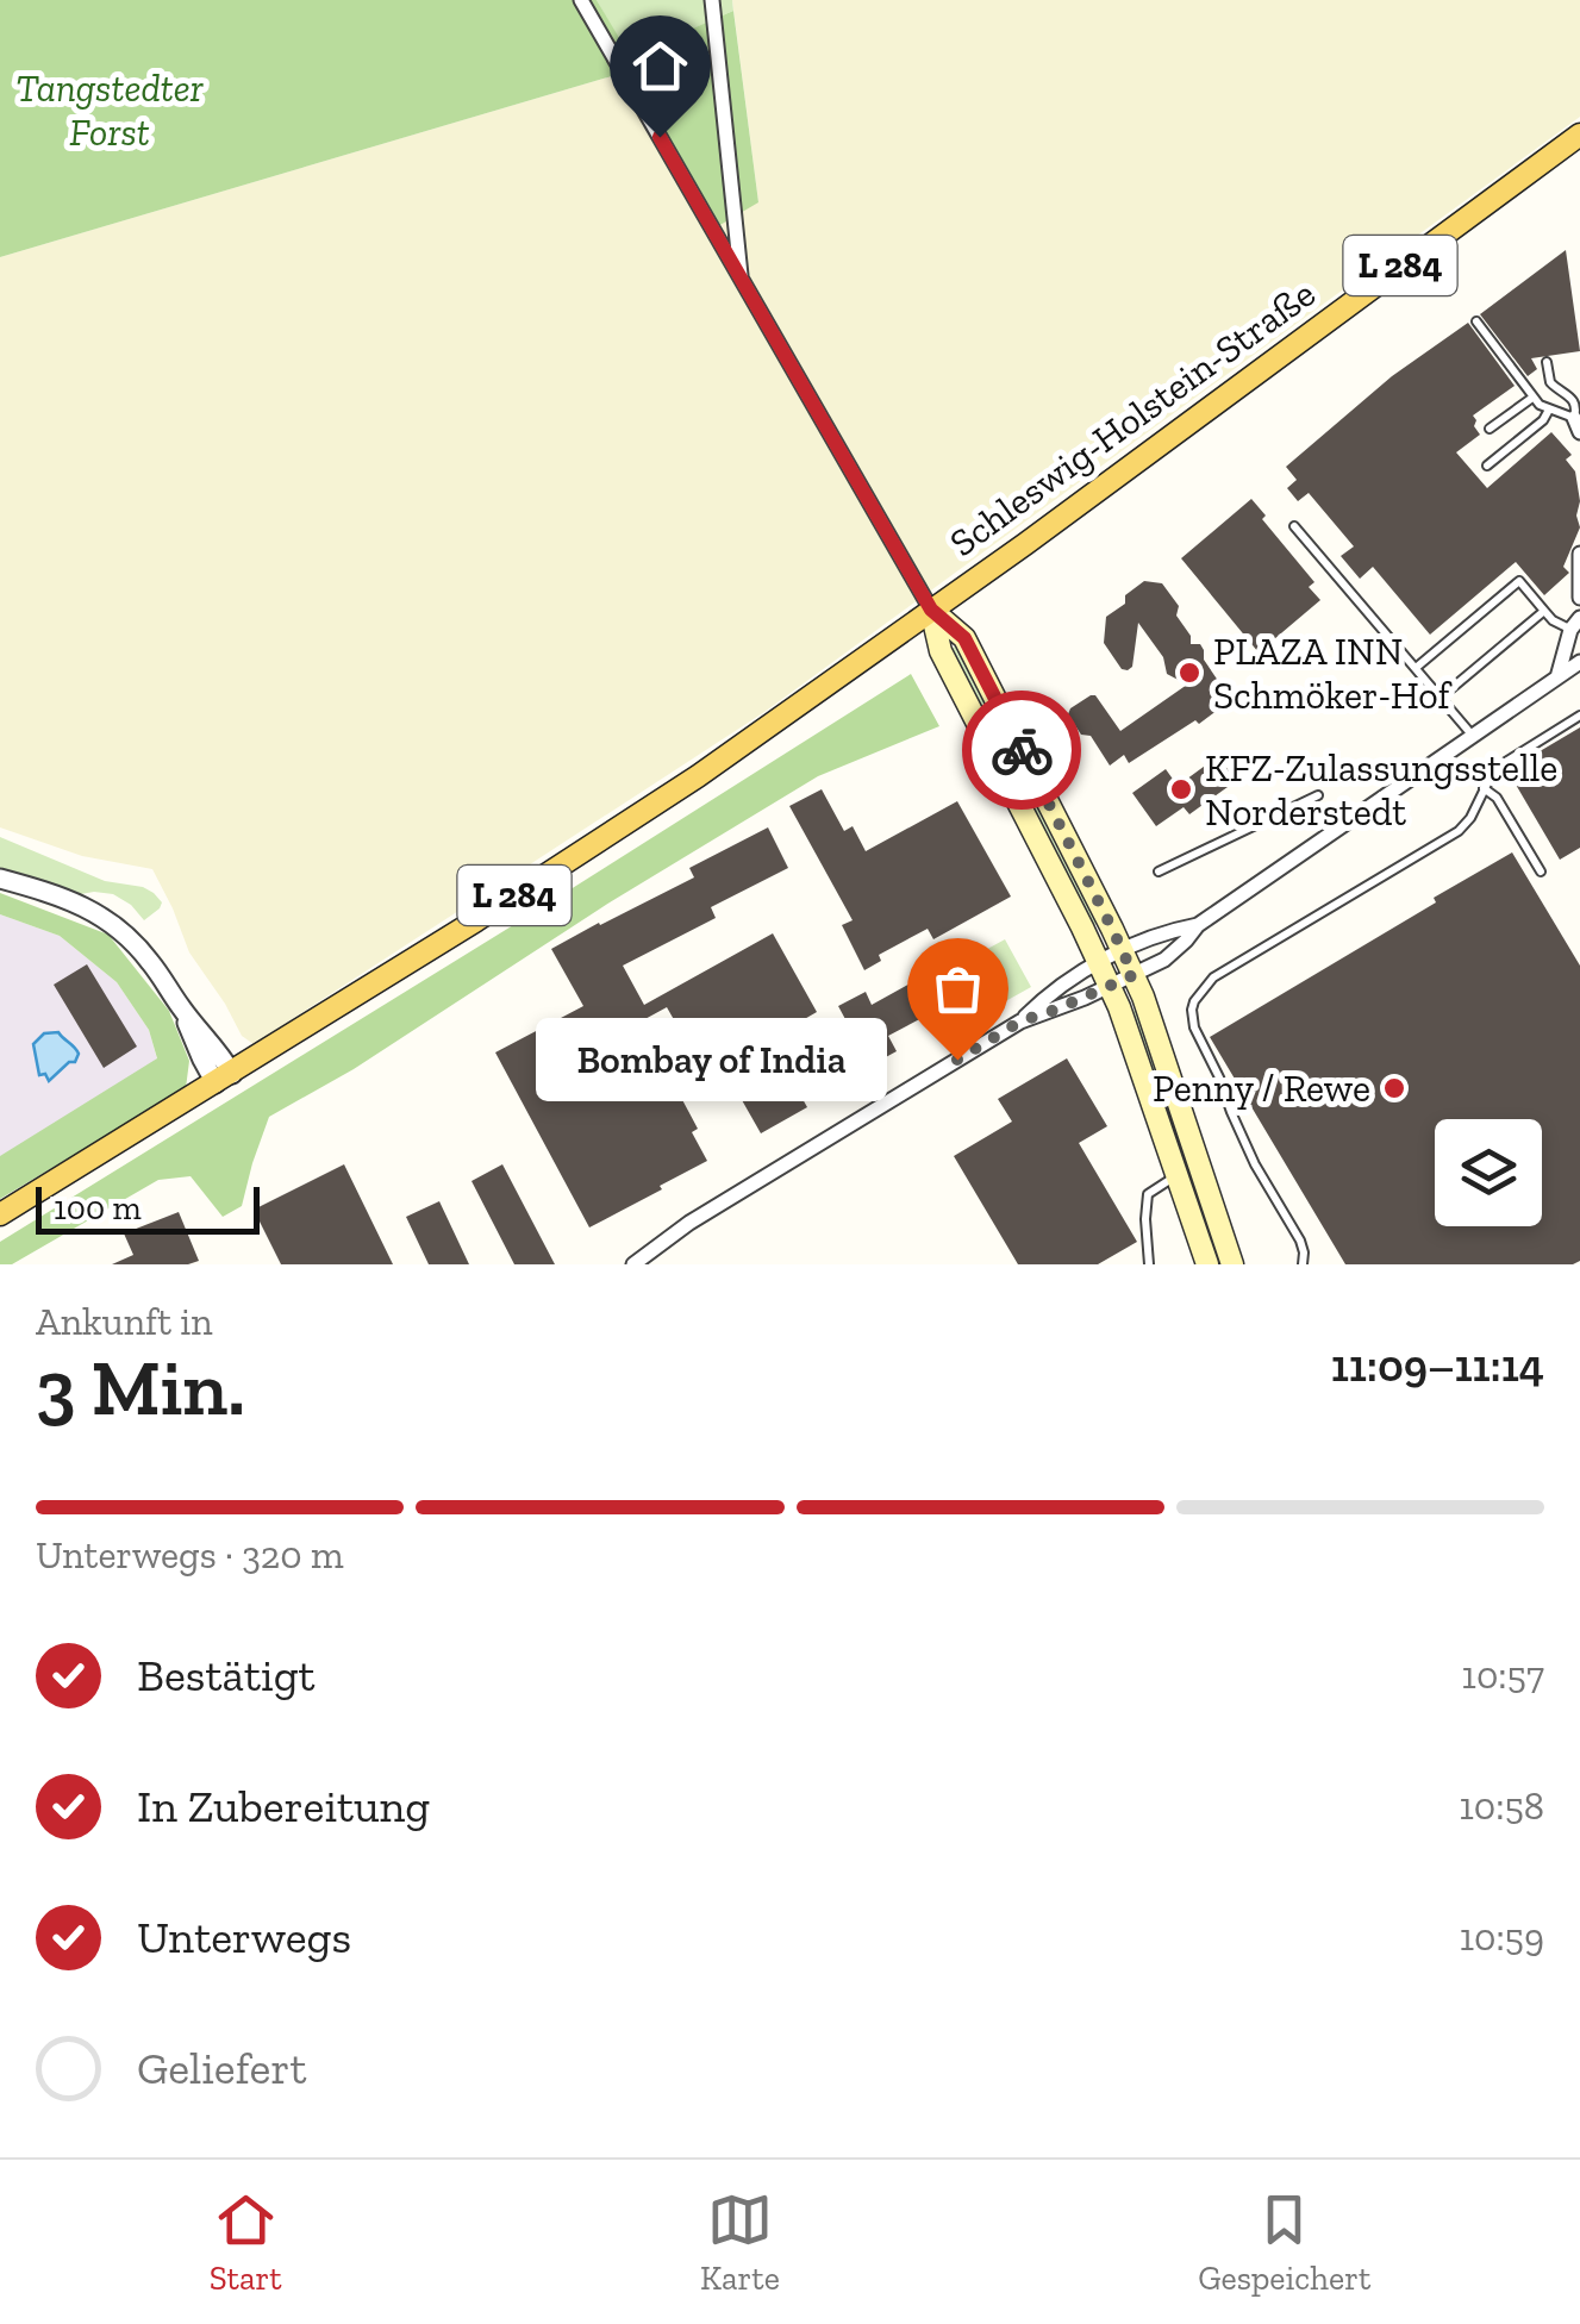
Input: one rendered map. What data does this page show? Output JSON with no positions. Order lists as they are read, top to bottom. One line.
{"streets":{"main road":["L 284","Schleswig-Holstein-Straße"]},"parks":["Tangstedter Forst"],"places":["PLAZA INN Schmöker-Hof","KFZ-Zulassungsstelle Norderstedt","Bombay of India","Penny / Rewe"],"scale_bar":"100 m","page":{"bubble":"Bombay of India","scale":"100 m","heading":["3 Min.","Ankunft in","11:09–11:14"],"bar":"Unterwegs · 320 m","list":[["Bestätigt","10:57"],["In Zubereitung","10:58"],["Unterwegs","10:59"],"Geliefert"],"tabs":["Start","Karte","Gespeichert"]}}
